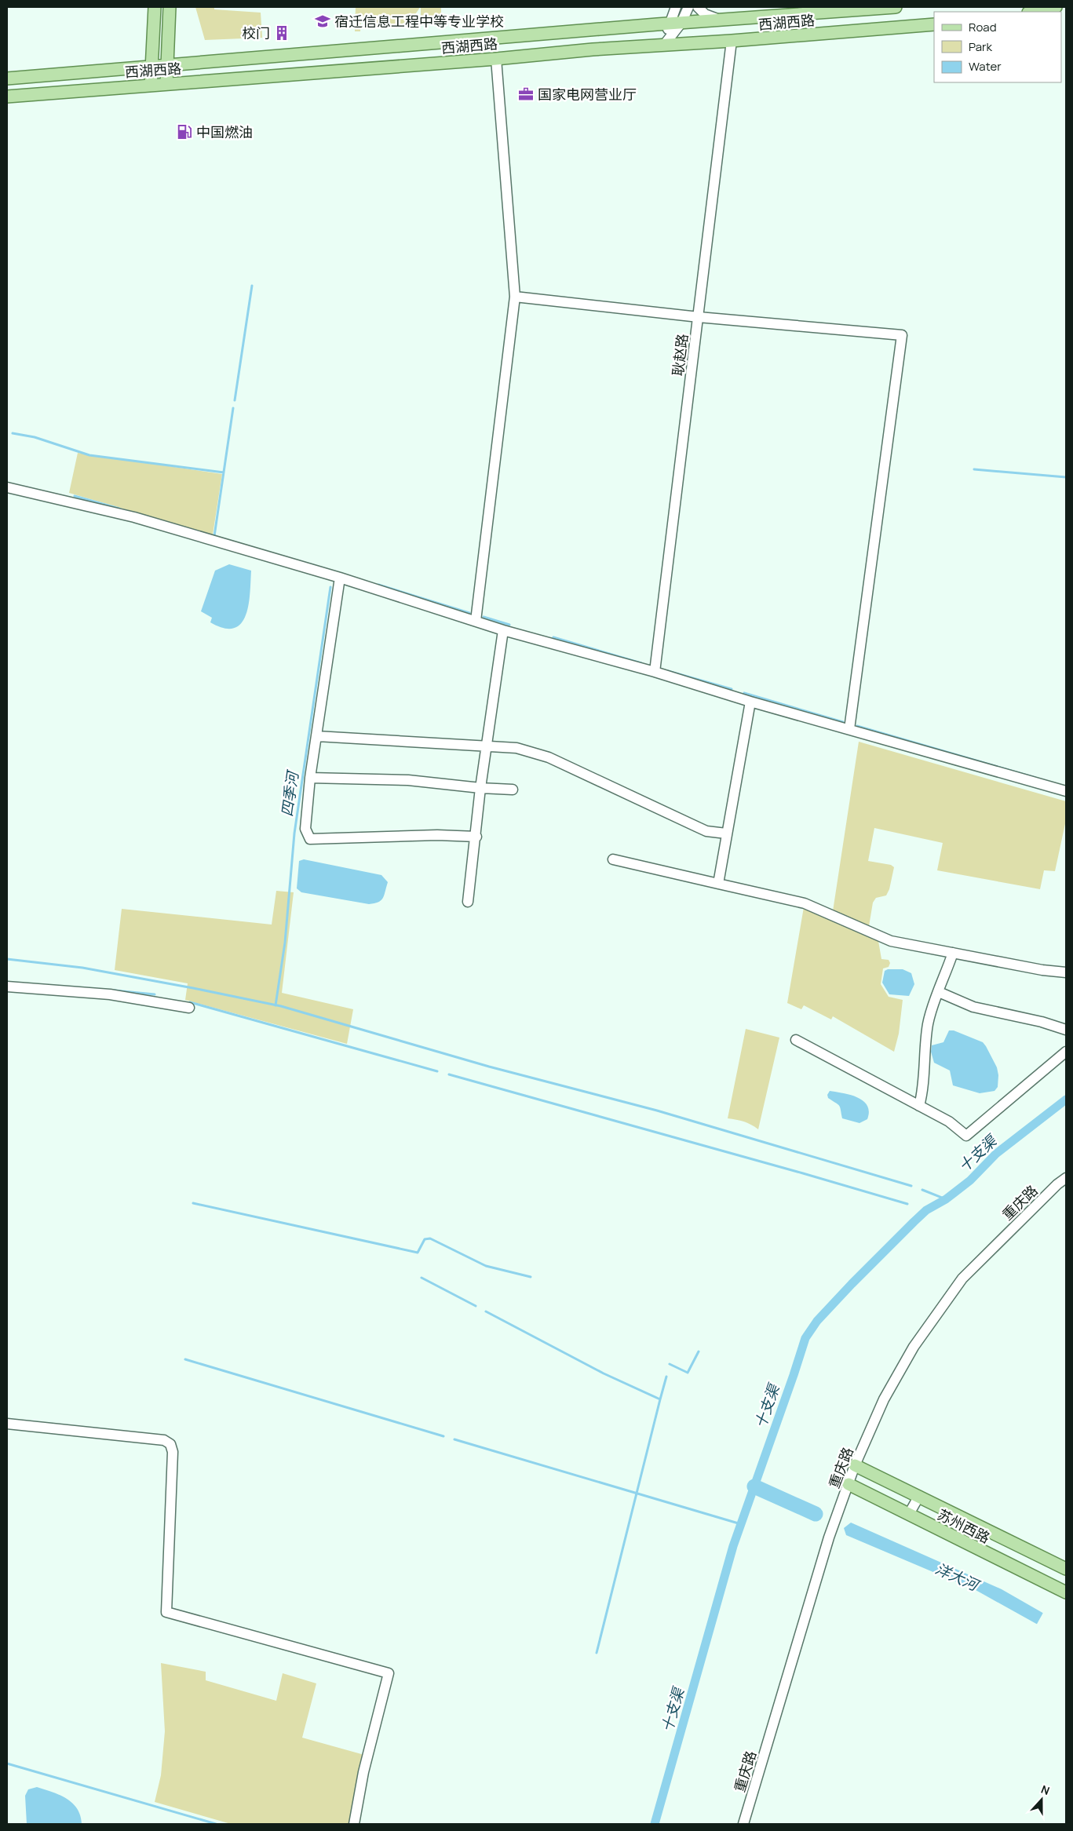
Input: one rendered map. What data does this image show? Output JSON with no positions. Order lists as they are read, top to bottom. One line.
{"streets":{"main road":["西湖西路","苏州西路"],"street":["耿赵路","重庆路"]},"crossings":[["西湖西路","耿赵路"],["重庆路","苏州西路"]],"water":["四季河","十支渠","洋大河"],"places":{"school or university":["宿迁信息工程中等专业学校"],"building":["校门"],"office":["国家电网营业厅"],"fuel station":["中国燃油"]},"legend":["Road","Park","Water"],"north":"top"}
